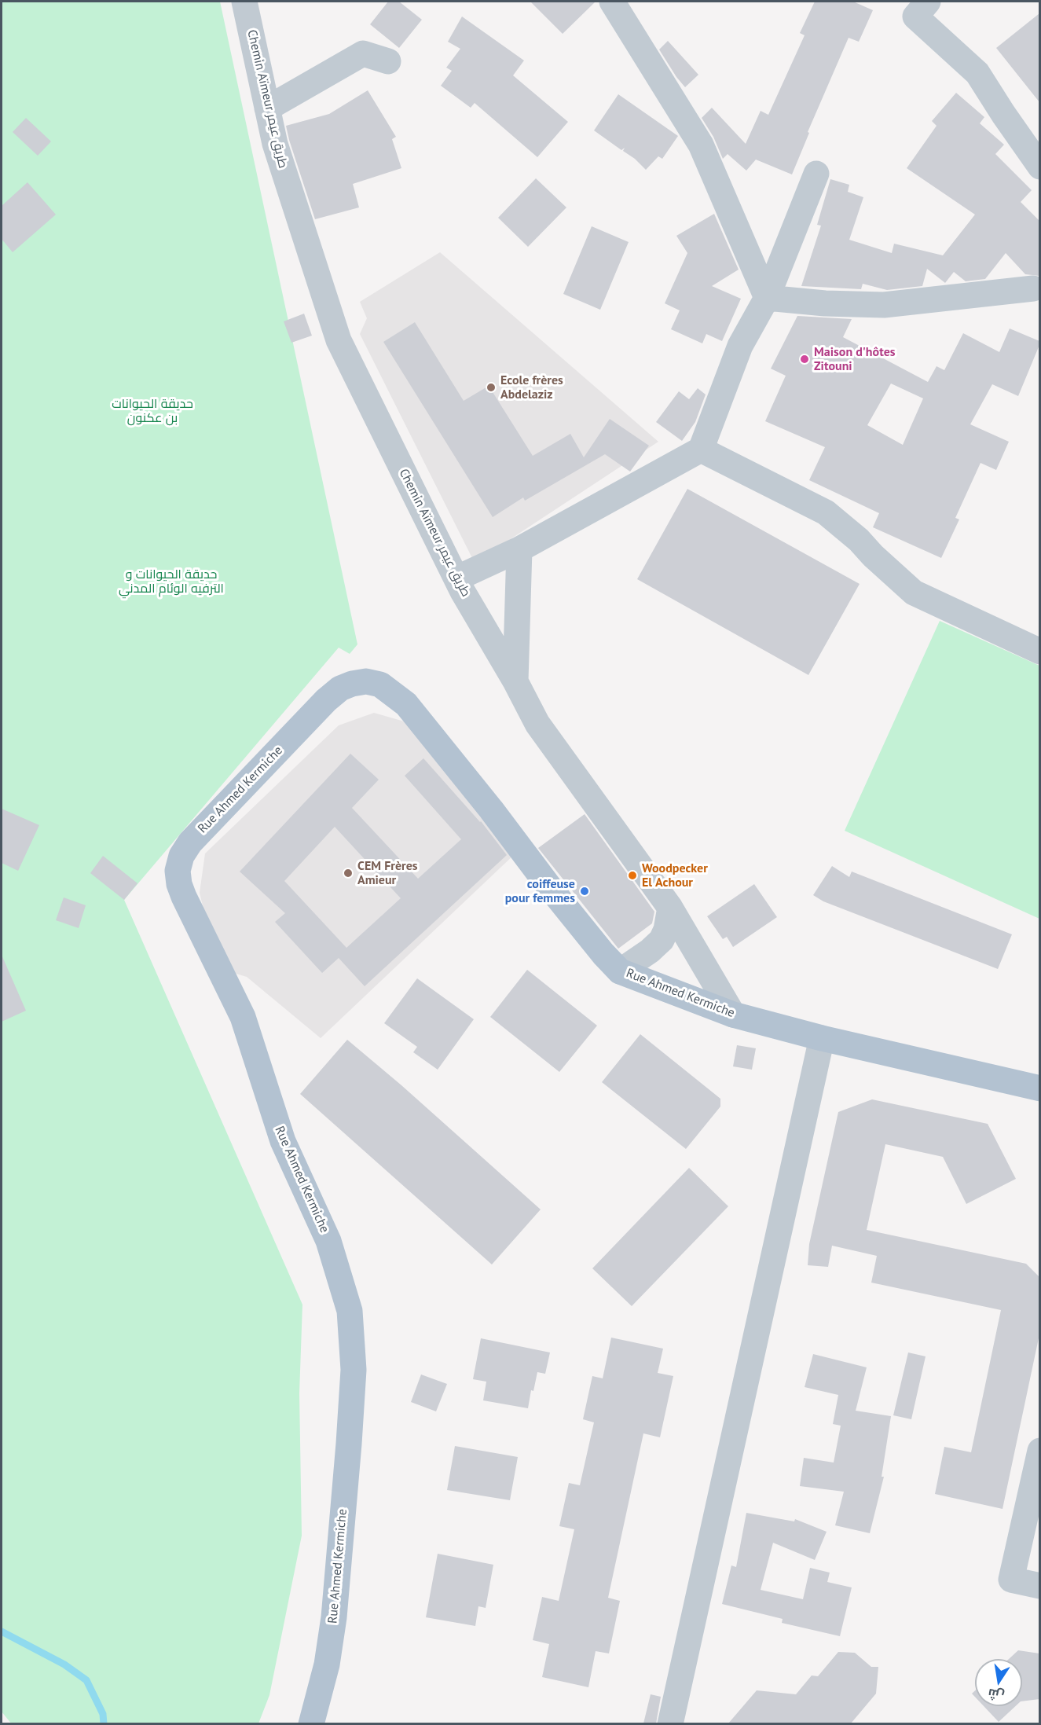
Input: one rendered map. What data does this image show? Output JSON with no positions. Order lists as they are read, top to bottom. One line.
{"streets":{"main road":["Rue Ahmed Kermiche"],"street":["Chemin Aïmeur طريق عيمر"]},"crossings":[["Chemin Aïmeur طريق عيمر","Rue Ahmed Kermiche"]],"parks":["حديقة الحيوانات بن عكنون","حديقة الحيوانات و الترفيه الوئام المدني"],"places":["Maison d'hôtes Zitouni","Ecole frères Abdelaziz","CEM Frères Amieur","Woodpecker El Achour","coiffeuse pour femmes"],"north":"bottom"}
